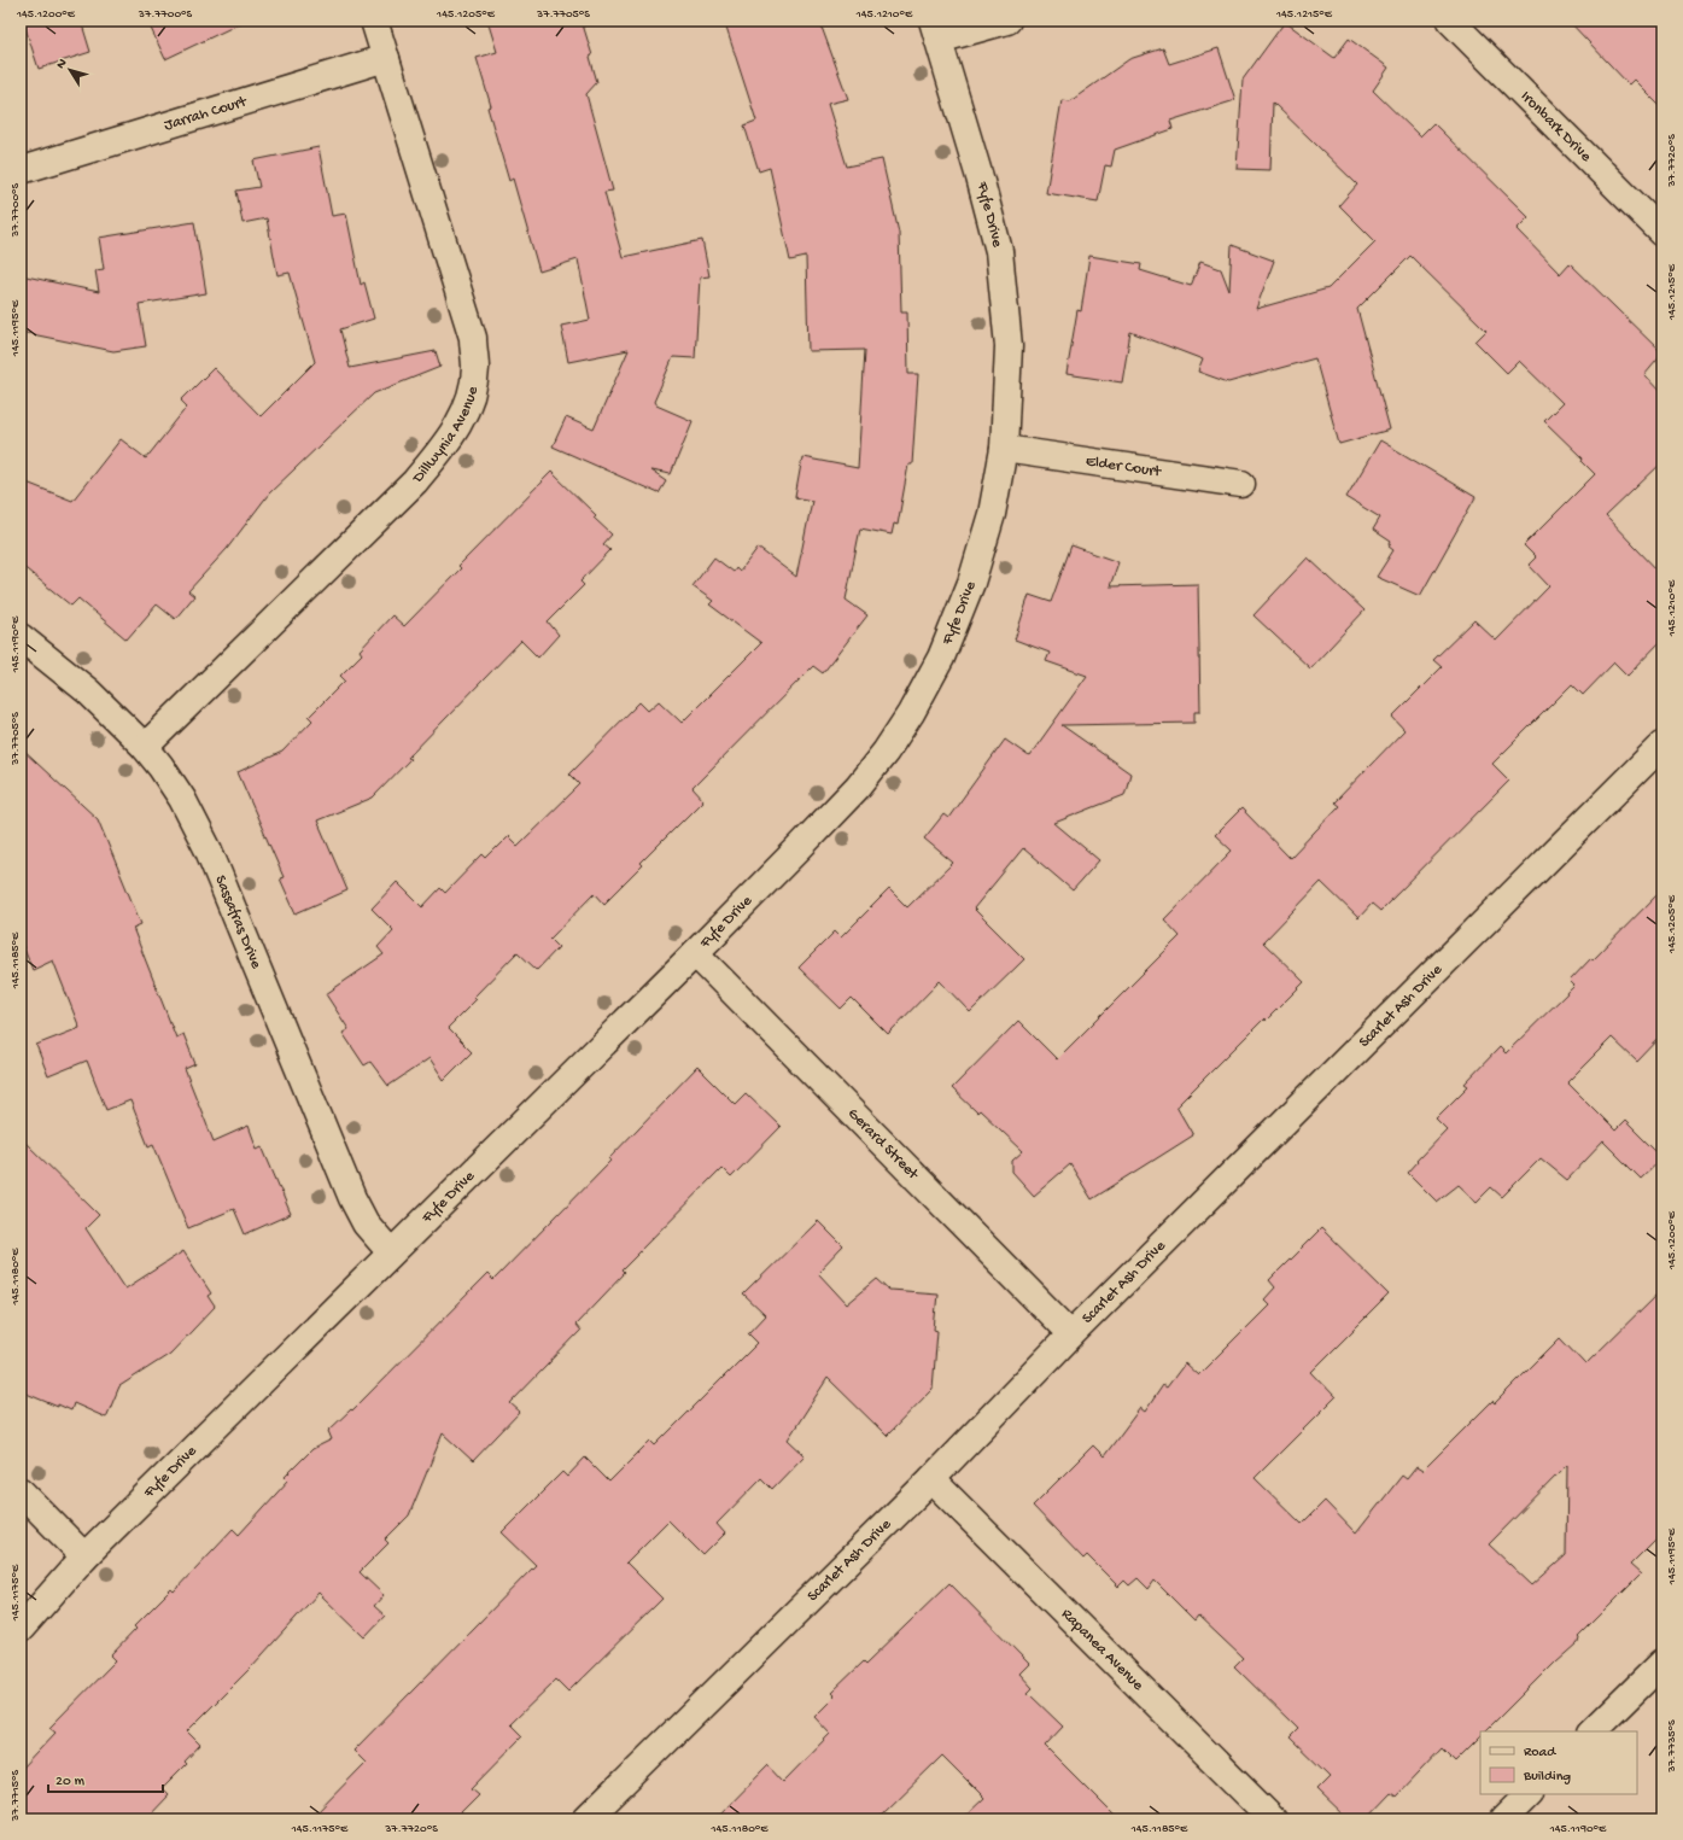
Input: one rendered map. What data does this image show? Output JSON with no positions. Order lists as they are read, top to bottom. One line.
{"streets":{"street":["Jarrah Court","Ironbark Drive","Fyfe Drive","Dillwynia Avenue","Elder Court","Sassafras Drive","Scarlet Ash Drive","Gerard Street","Rapanea Avenue"]},"crossings":[["Jarrah Court","Dillwynia Avenue"],["Fyfe Drive","Elder Court"],["Fyfe Drive","Sassafras Drive"],["Fyfe Drive","Gerard Street"],["Dillwynia Avenue","Sassafras Drive"],["Scarlet Ash Drive","Gerard Street"],["Scarlet Ash Drive","Rapanea Avenue"]],"legend":["Road","Building"],"scale_bar":"20 m","north":"top left","coordinates":["145.1200°E","37.7700°S","145.1205°E","37.7705°S","145.1210°E","145.1215°E","37.7720°S","145.1195°E","145.1190°E","145.1185°E","145.1180°E","145.1175°E","37.7735°S","37.7715°S"]}
